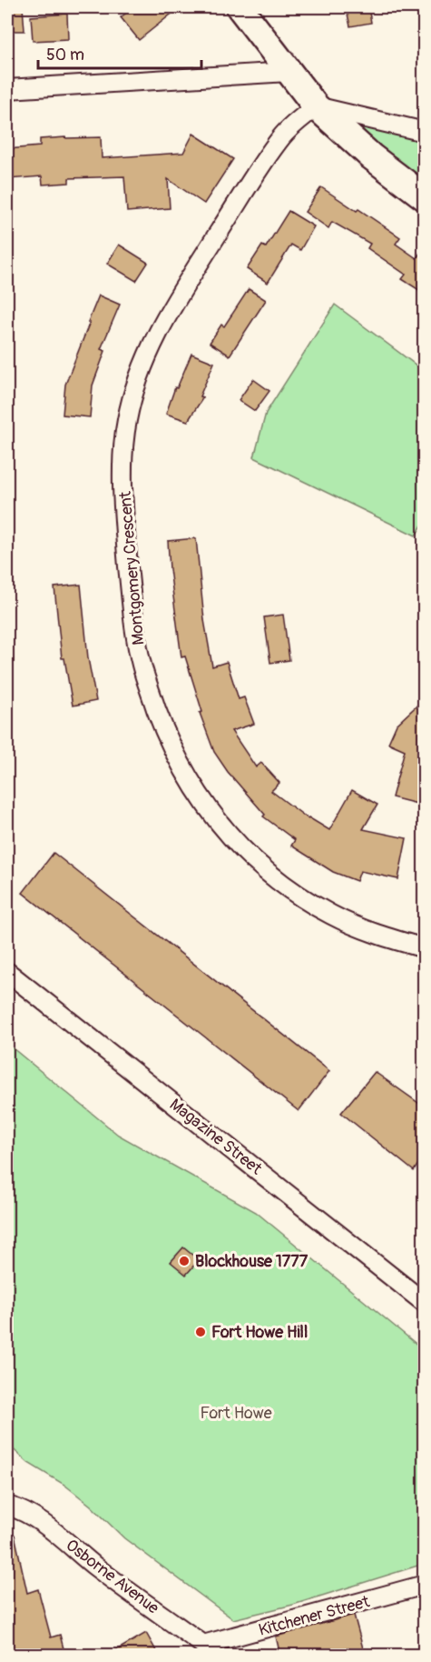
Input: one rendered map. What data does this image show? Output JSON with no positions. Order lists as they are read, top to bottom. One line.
{"streets":{"street":["Montgomery Crescent","Magazine Street","Osborne Avenue","Kitchener Street"]},"crossings":[["Osborne Avenue","Kitchener Street"]],"parks":["Fort Howe"],"places":["Blockhouse 1777","Fort Howe Hill"],"scale_bar":"50 m"}
